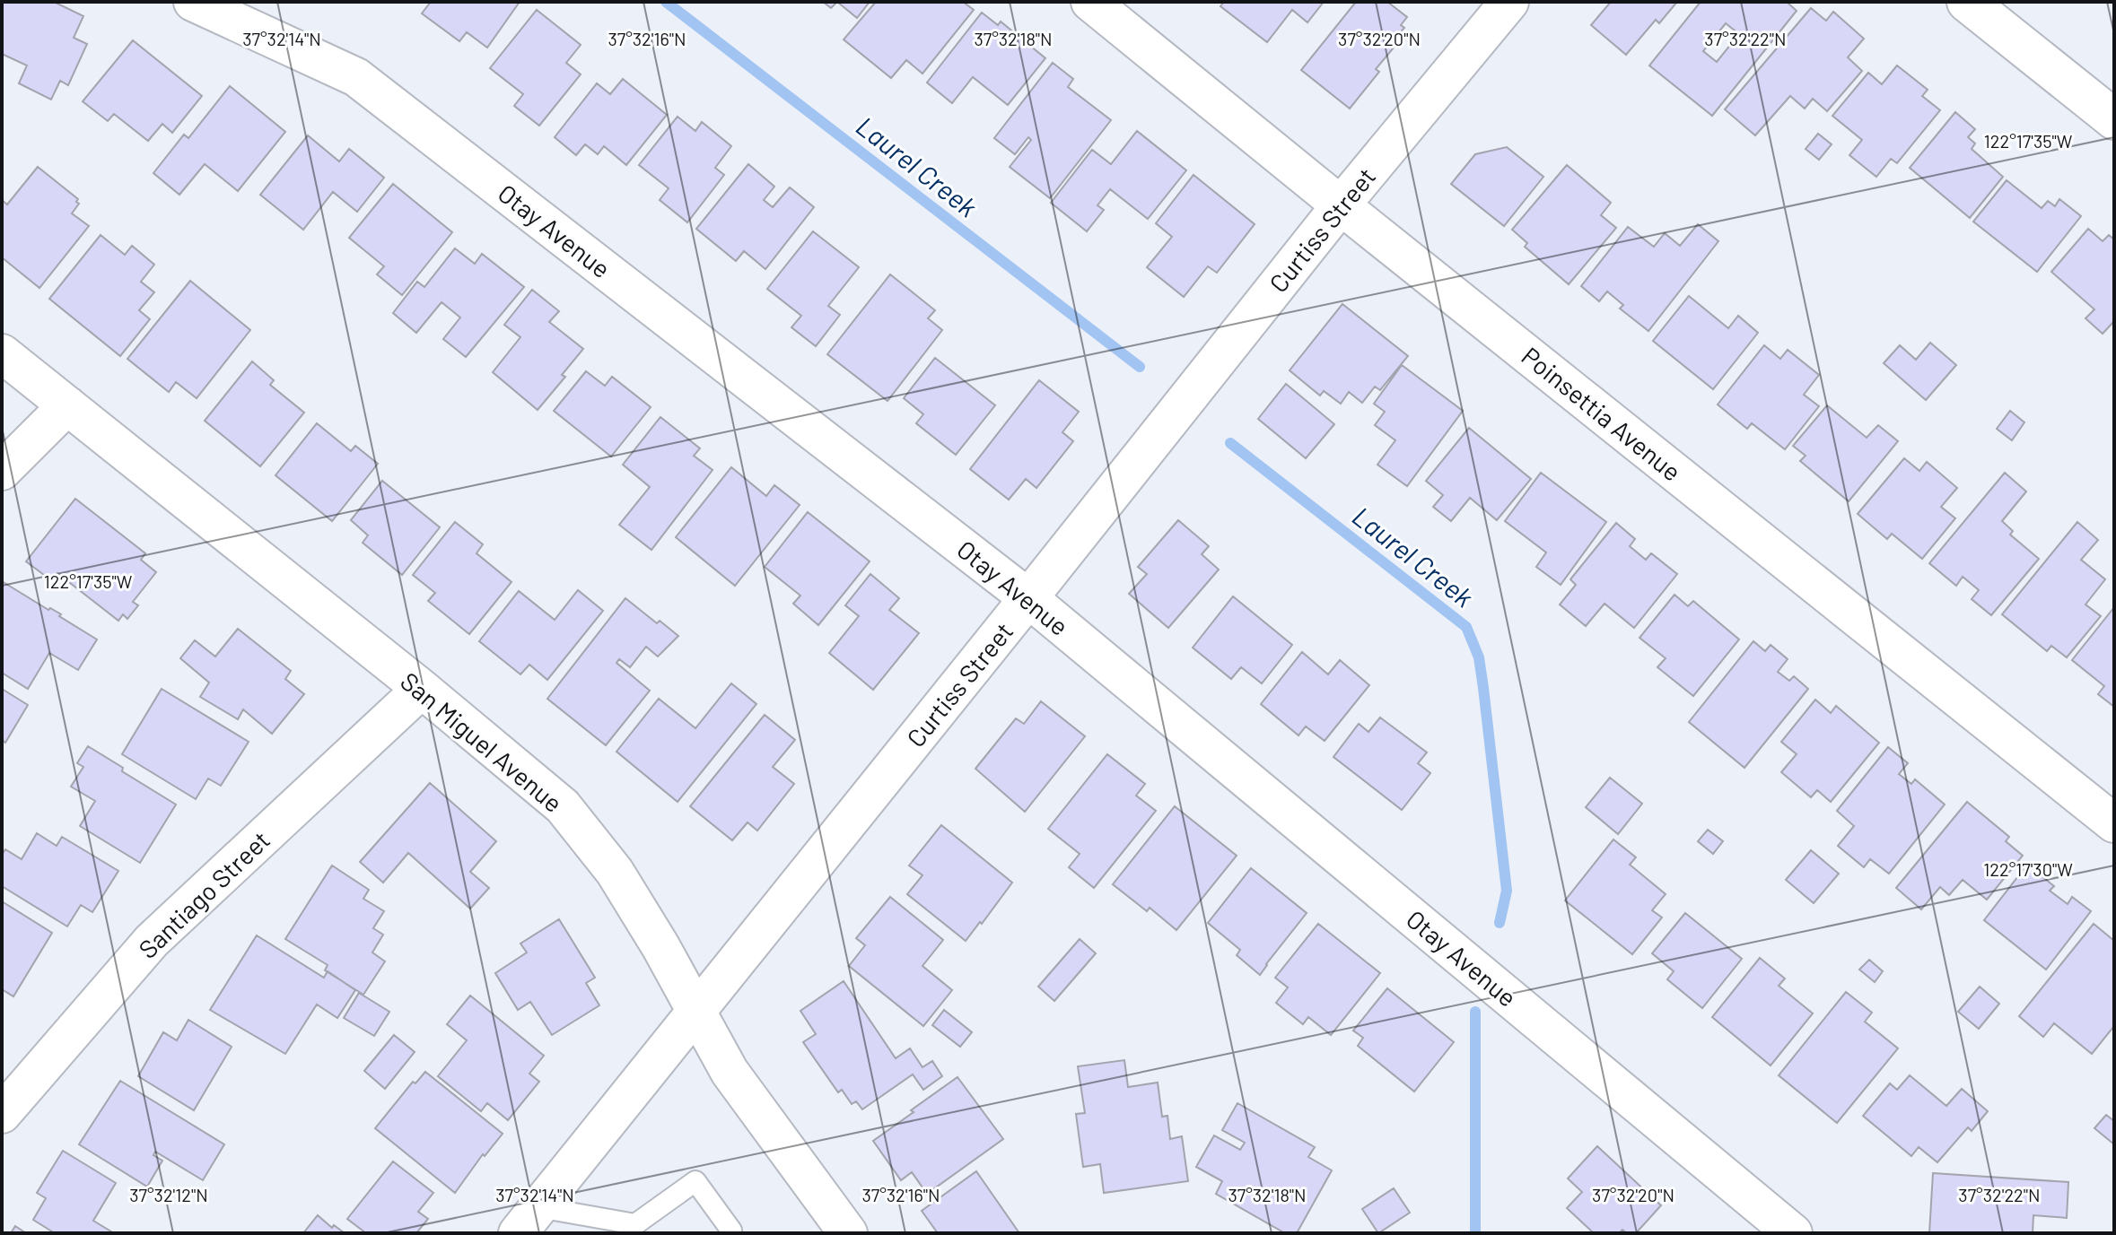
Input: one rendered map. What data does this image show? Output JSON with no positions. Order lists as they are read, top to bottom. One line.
{"streets":{"street":["Curtiss Street","Otay Avenue","Poinsettia Avenue","San Miguel Avenue","Santiago Street"]},"crossings":[["Curtiss Street","Otay Avenue"],["Curtiss Street","Poinsettia Avenue"],["Curtiss Street","San Miguel Avenue"],["San Miguel Avenue","Santiago Street"]],"water":["Laurel Creek"],"coordinates":["37°32'14\"N","37°32'16\"N","37°32'18\"N","37°32'20\"N","37°32'22\"N","122°17'35\"W","122°17'30\"W","37°32'12\"N"]}
